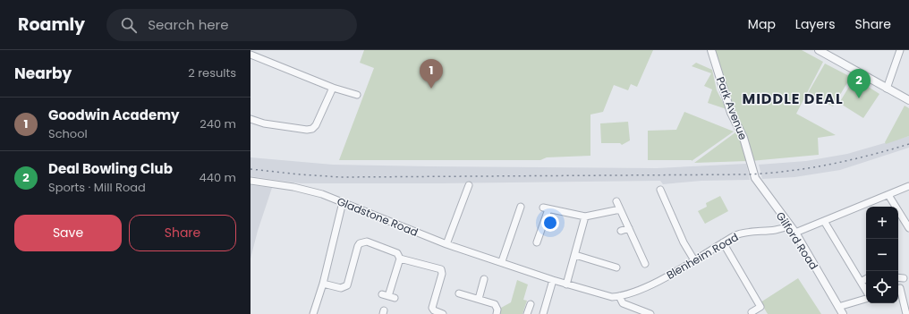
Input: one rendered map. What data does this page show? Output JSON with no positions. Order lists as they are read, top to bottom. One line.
{"streets":{"street":["Park Avenue","Gladstone Road","Gilford Road","Blenheim Road"]},"crossings":[["Park Avenue","Gilford Road"],["Gladstone Road","Blenheim Road"],["Gilford Road","Blenheim Road"]],"districts":["MIDDLE DEAL"],"page":{"header":"Roamly","search":"Search here","nav":["Map","Layers","Share"],"heading":["Nearby","2 results"],"pins":["1","2"],"list":[{"mark":"1","name":"Goodwin Academy","note":"School","value":"240 m"},{"mark":"2","name":"Deal Bowling Club","note":"Sports · Mill Road","value":"440 m"}],"buttons":["Save","Share"],"map_buttons":["+","−"]}}
